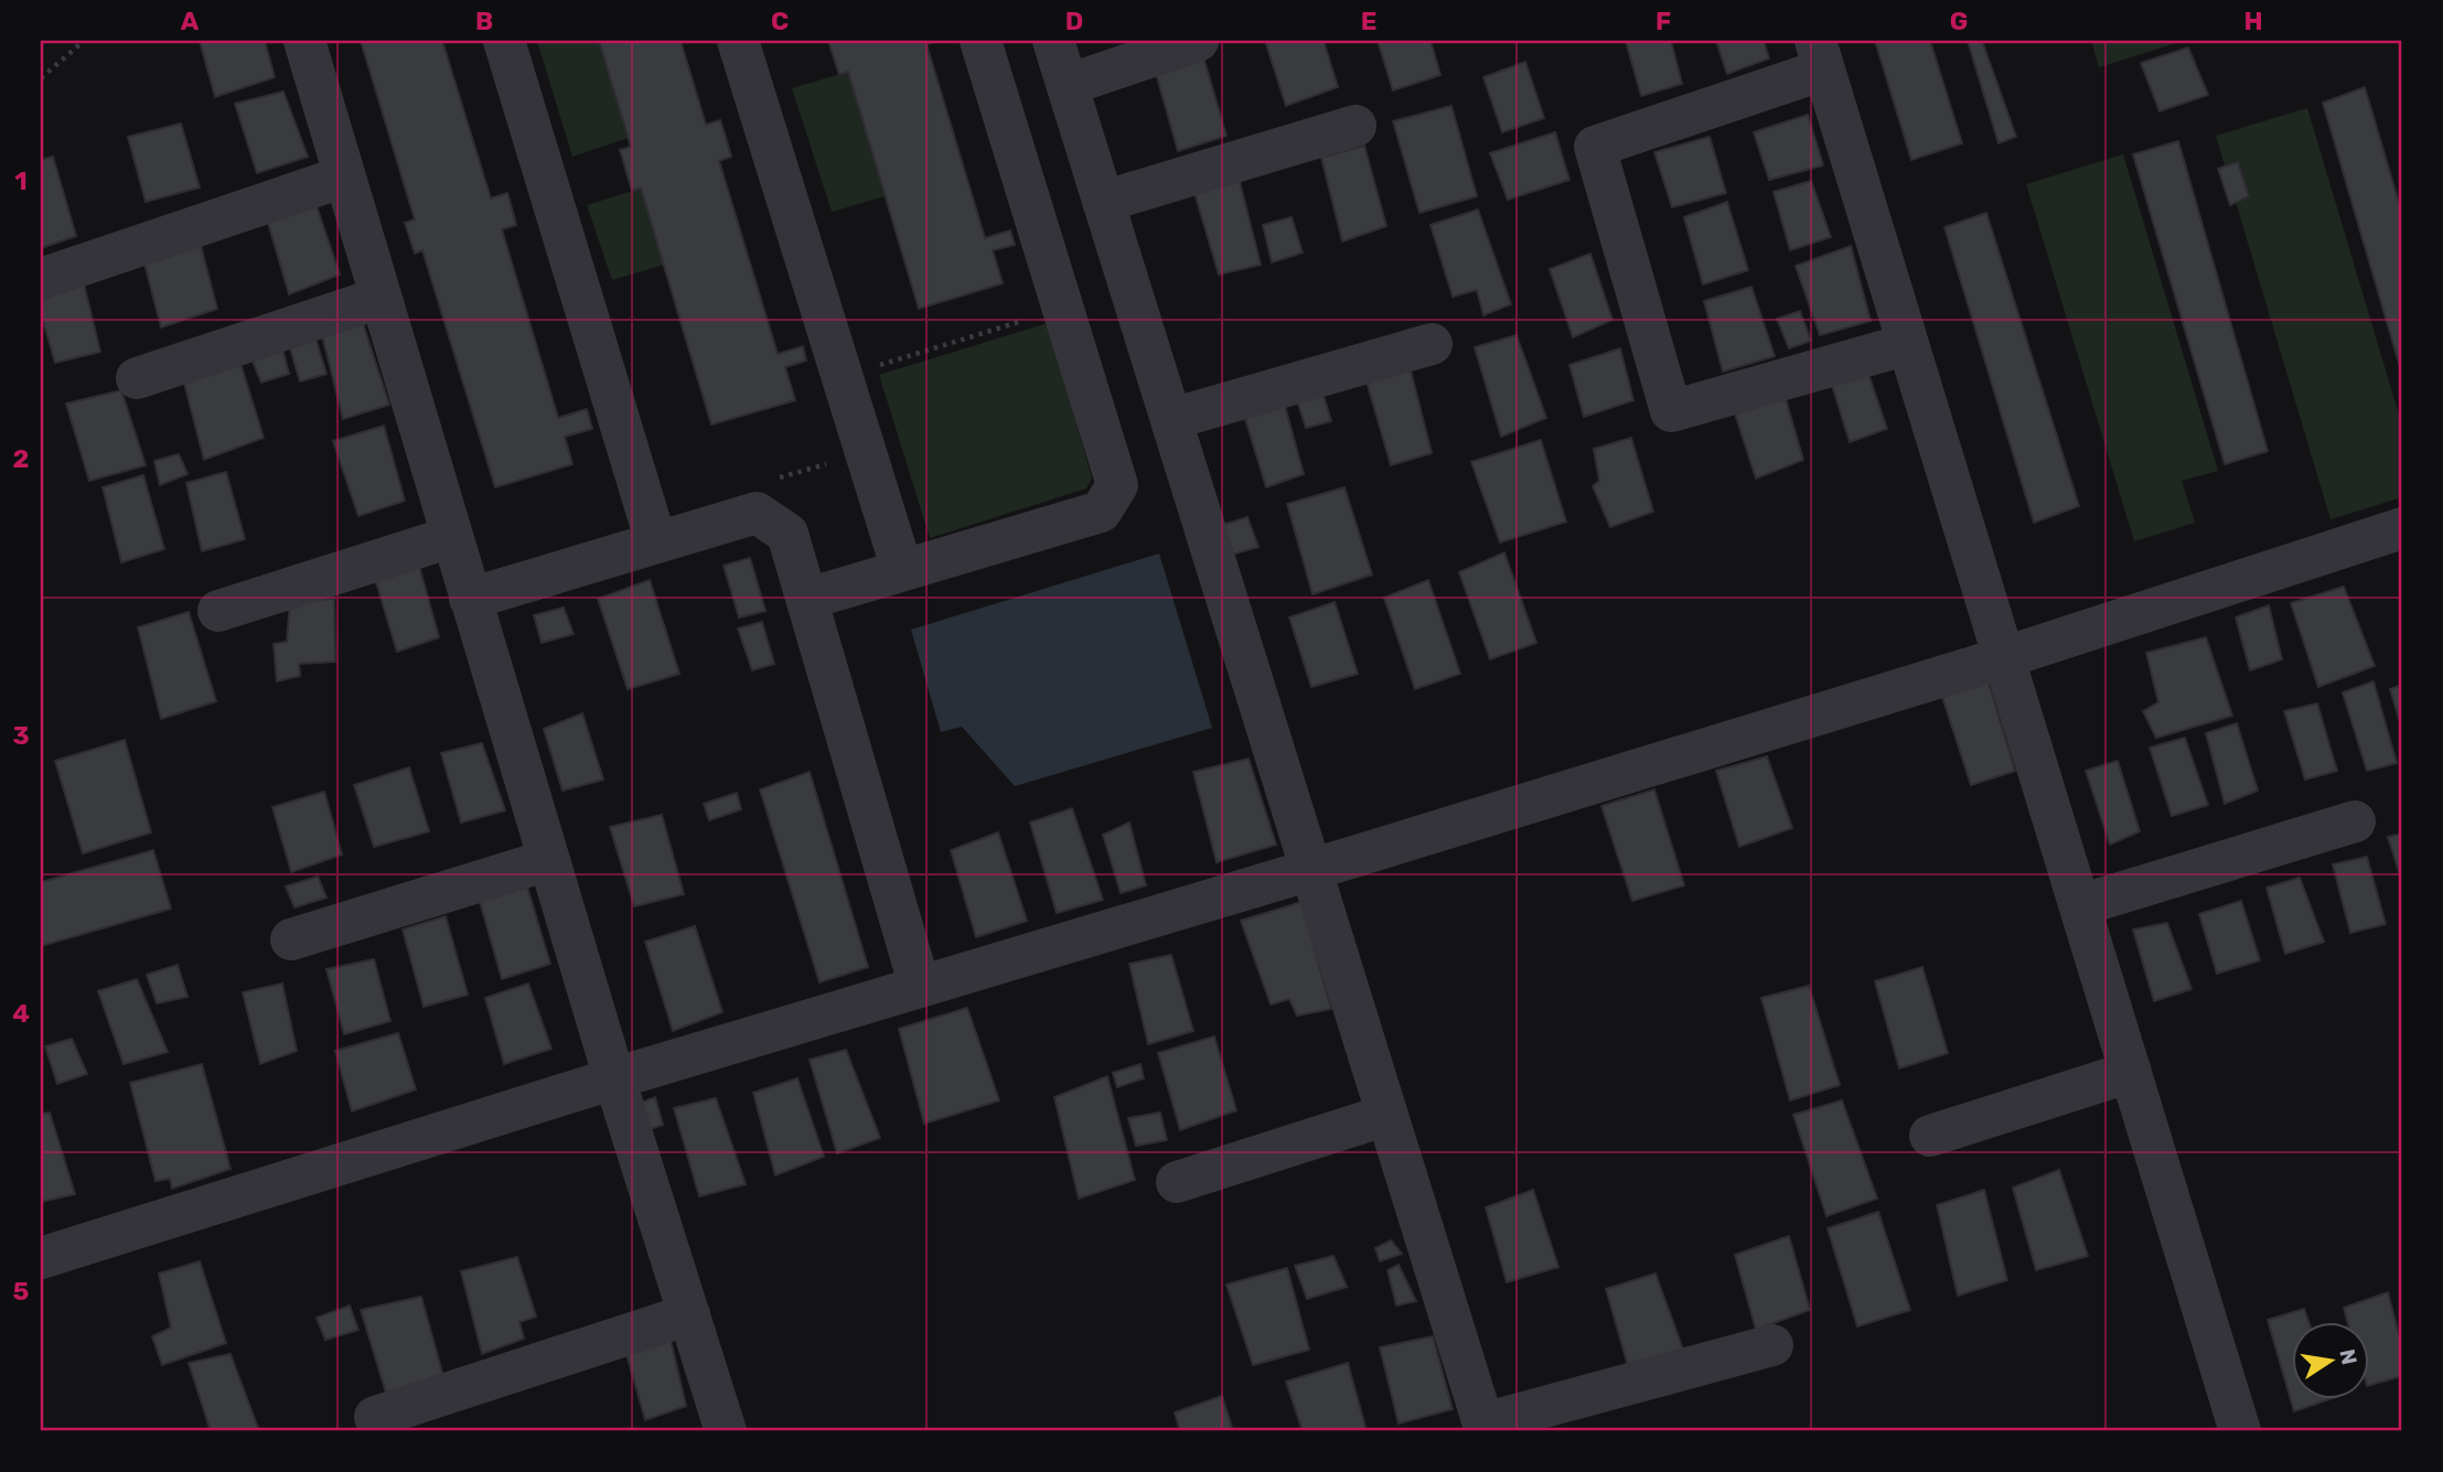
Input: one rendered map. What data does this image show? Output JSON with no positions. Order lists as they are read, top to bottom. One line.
{"north":"right","grid":{"columns":["A","B","C","D","E","F","G","H"],"rows":["1","2","3","4","5"]}}
